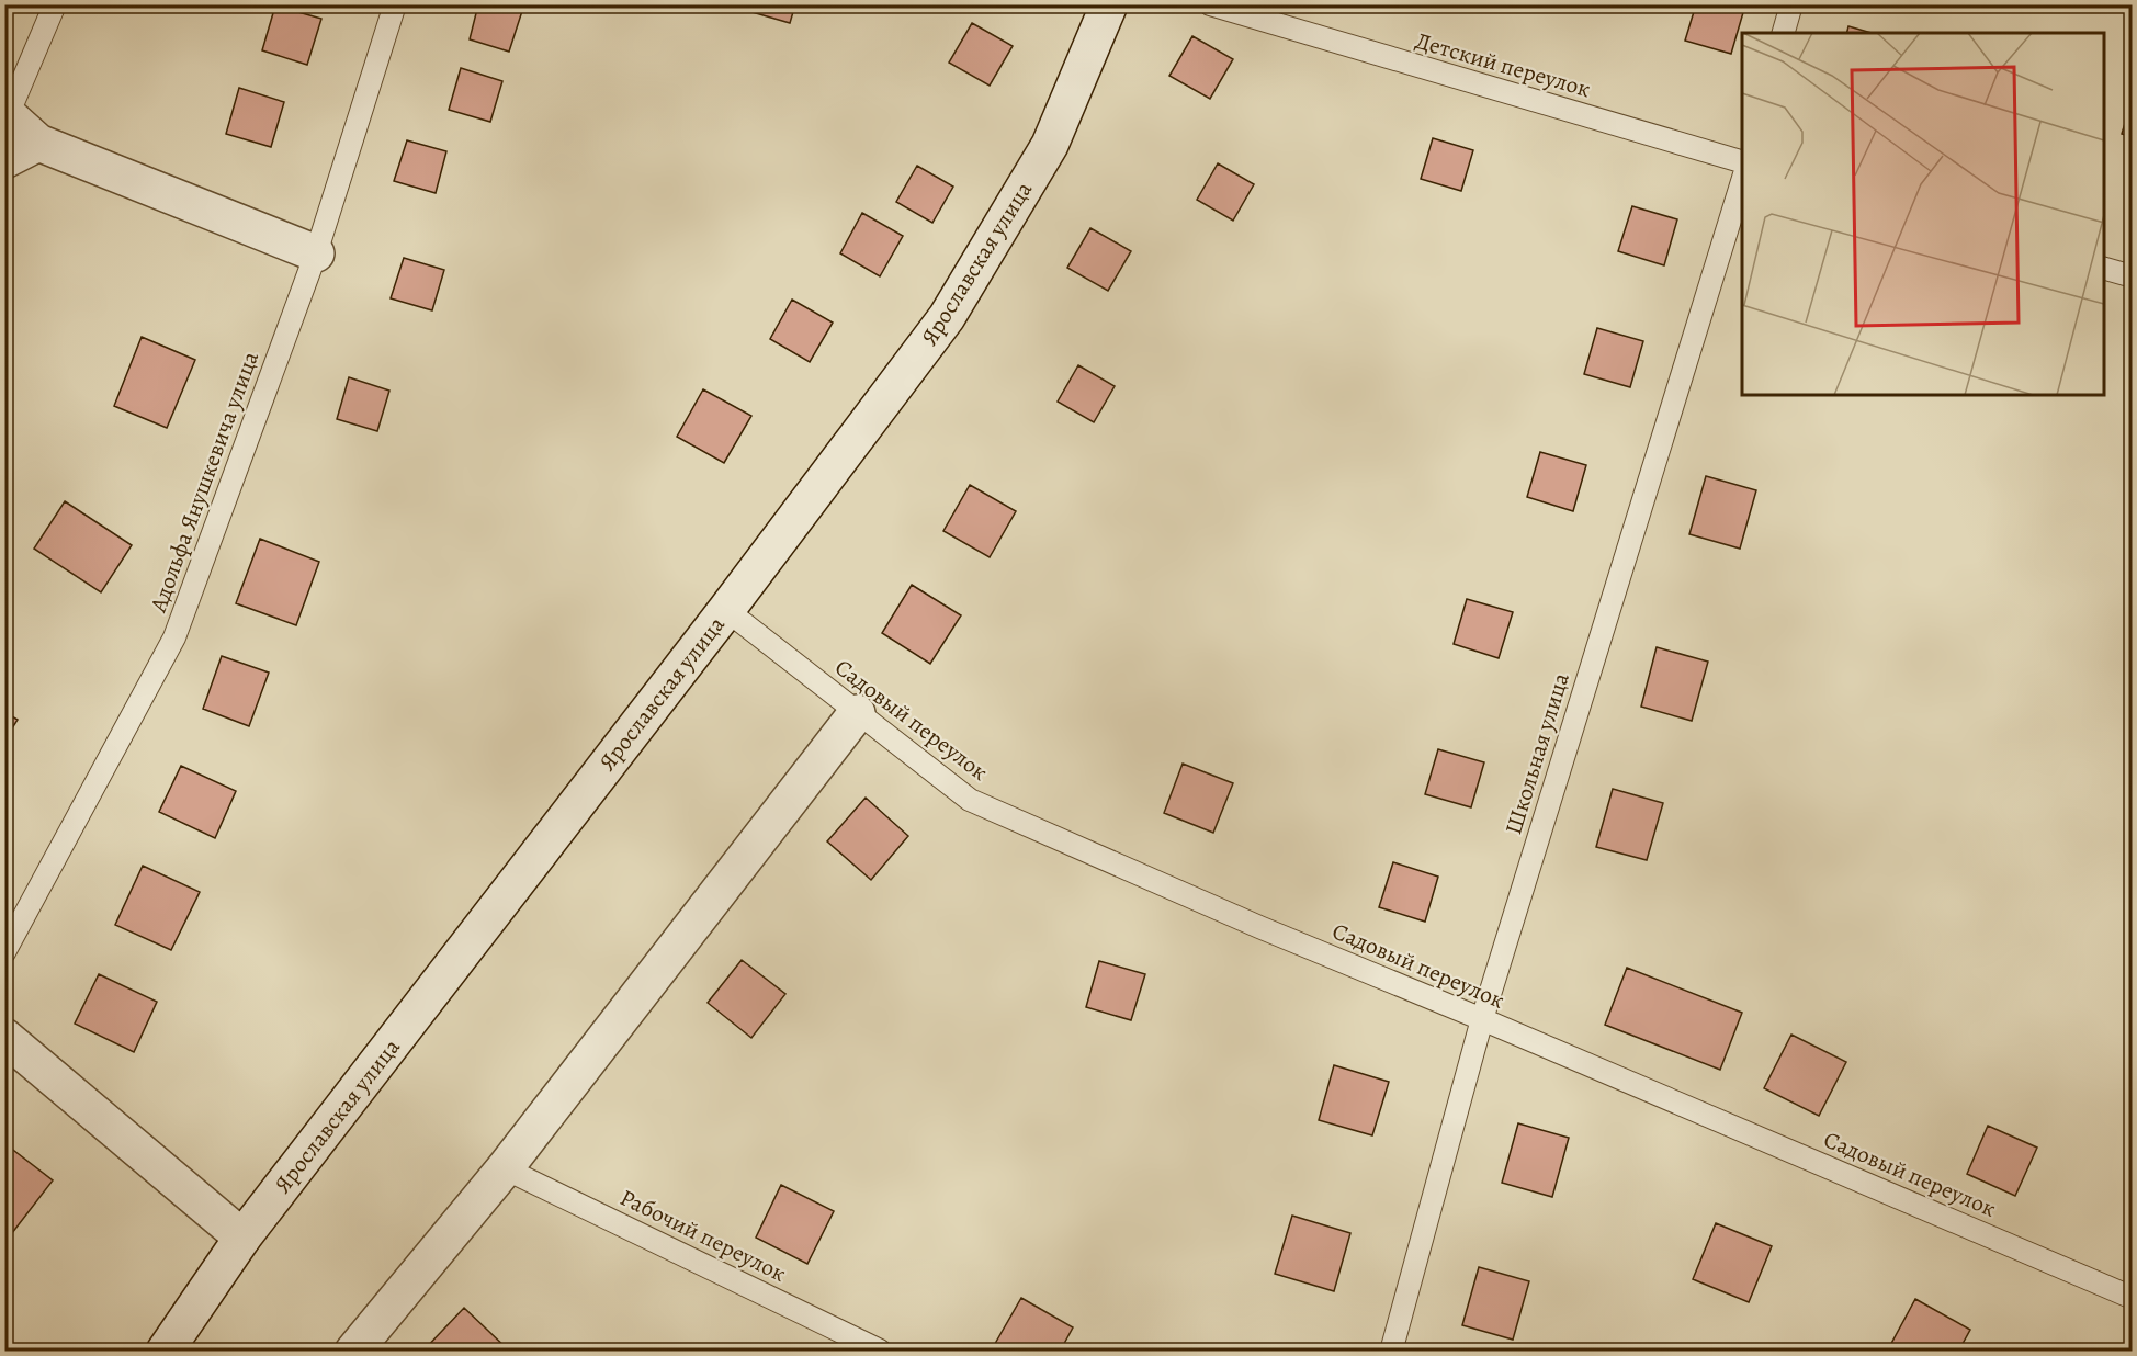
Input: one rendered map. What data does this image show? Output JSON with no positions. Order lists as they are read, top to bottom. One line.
{"streets":{"main road":["Ярославская улица"],"lane":["Детский переулок","Адольфа Янушкевича улица","Садовый переулок","Школьная улица","Рабочий переулок"]},"crossings":[["Ярославская улица","Садовый переулок"],["Садовый переулок","Школьная улица"]]}
